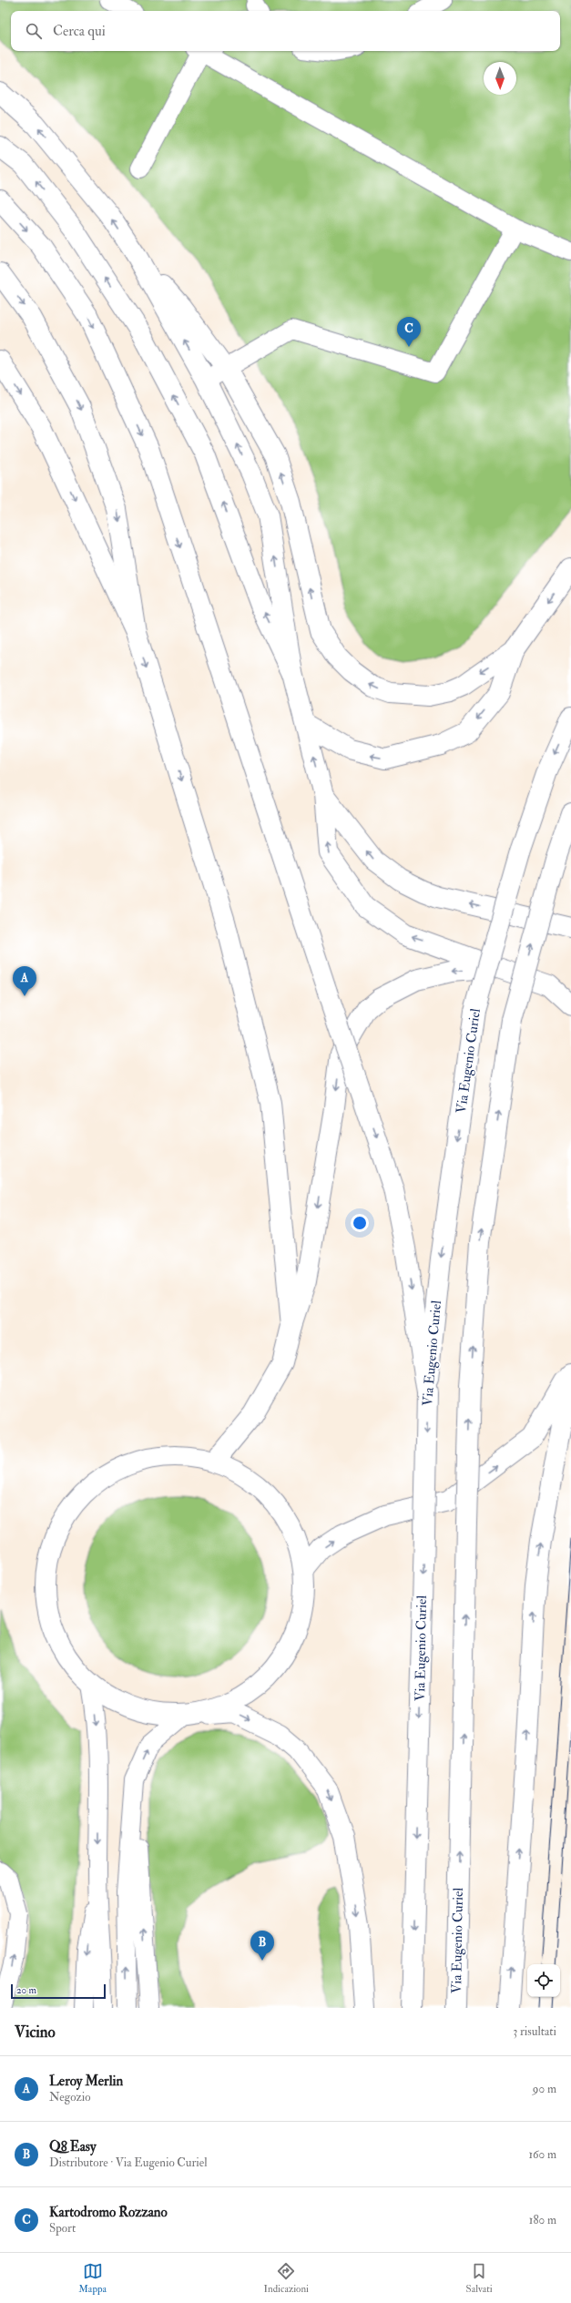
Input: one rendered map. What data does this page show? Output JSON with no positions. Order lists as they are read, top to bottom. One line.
{"streets":{"main road":["Via Eugenio Curiel"]},"scale_bar":"20 m","north":"bottom","page":{"search":"Cerca qui","pins":["C","A","B"],"scale":"20 m","heading":["Vicino","3 risultati"],"list":[{"mark":"A","name":"Leroy Merlin","note":"Negozio","value":"90 m"},{"mark":"B","name":"Q8 Easy","note":"Distributore · Via Eugenio Curiel","value":"160 m"},{"mark":"C","name":"Kartodromo Rozzano","note":"Sport","value":"180 m"}],"nav":["Mappa","Indicazioni","Salvati"]}}
